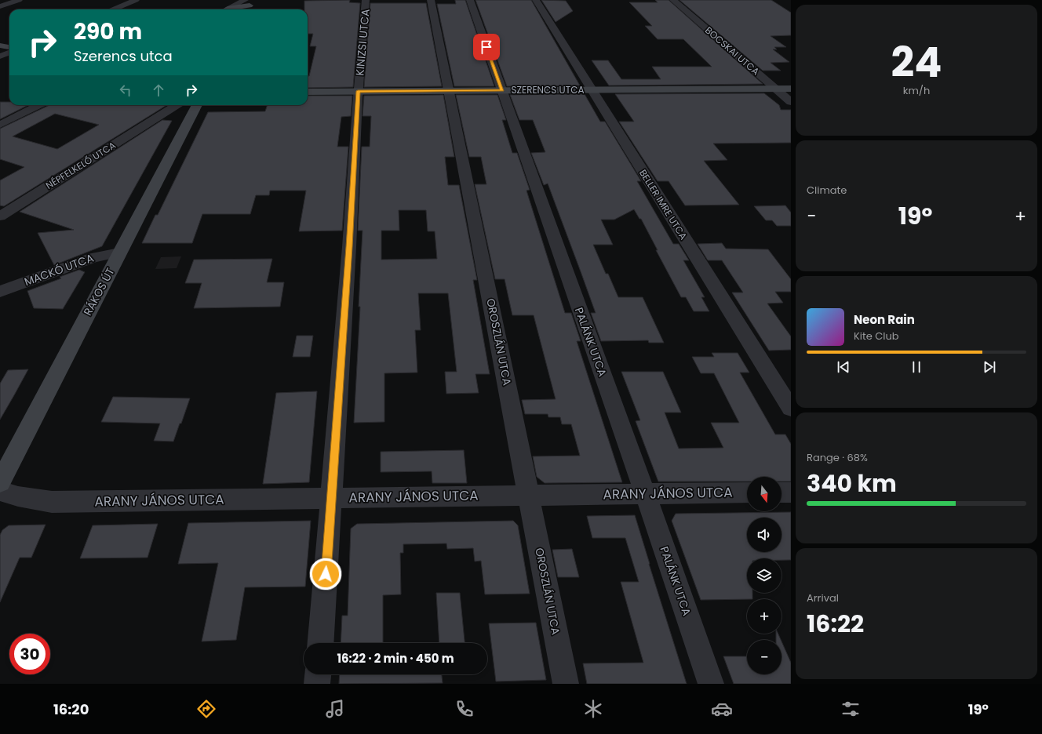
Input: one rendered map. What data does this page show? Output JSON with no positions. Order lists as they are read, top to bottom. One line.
{"streets":{"street":["KINIZSI UTCA","BOCSKAI UTCA","SZERENCS UTCA","NÉPFELKELŐ UTCA","BELLER IMRE UTCA","MACKÓ UTCA","RÁKOS ÚT","OROSZLÁN UTCA","PALÁNK UTCA","ARANY JÁNOS UTCA"]},"crossings":[["KINIZSI UTCA","SZERENCS UTCA"],["KINIZSI UTCA","ARANY JÁNOS UTCA"],["BOCSKAI UTCA","SZERENCS UTCA"],["SZERENCS UTCA","BELLER IMRE UTCA"],["SZERENCS UTCA","OROSZLÁN UTCA"],["SZERENCS UTCA","PALÁNK UTCA"],["NÉPFELKELŐ UTCA","RÁKOS ÚT"],["MACKÓ UTCA","RÁKOS ÚT"],["OROSZLÁN UTCA","ARANY JÁNOS UTCA"],["PALÁNK UTCA","ARANY JÁNOS UTCA"]],"north":"bottom","page":{"tile":[["24","km/h"],"Climate",["Range · 68%","340 km"],["Arrival","16:22"]],"turn":["290 m","Szerencs utca"],"heat":["−","19°","+"],"song":["Neon Rain","Kite Club"],"map_buttons":["+","−"],"limit":"30","trip":"16:22 · 2 min · 450 m","tabs":["16:20","19°"]}}
